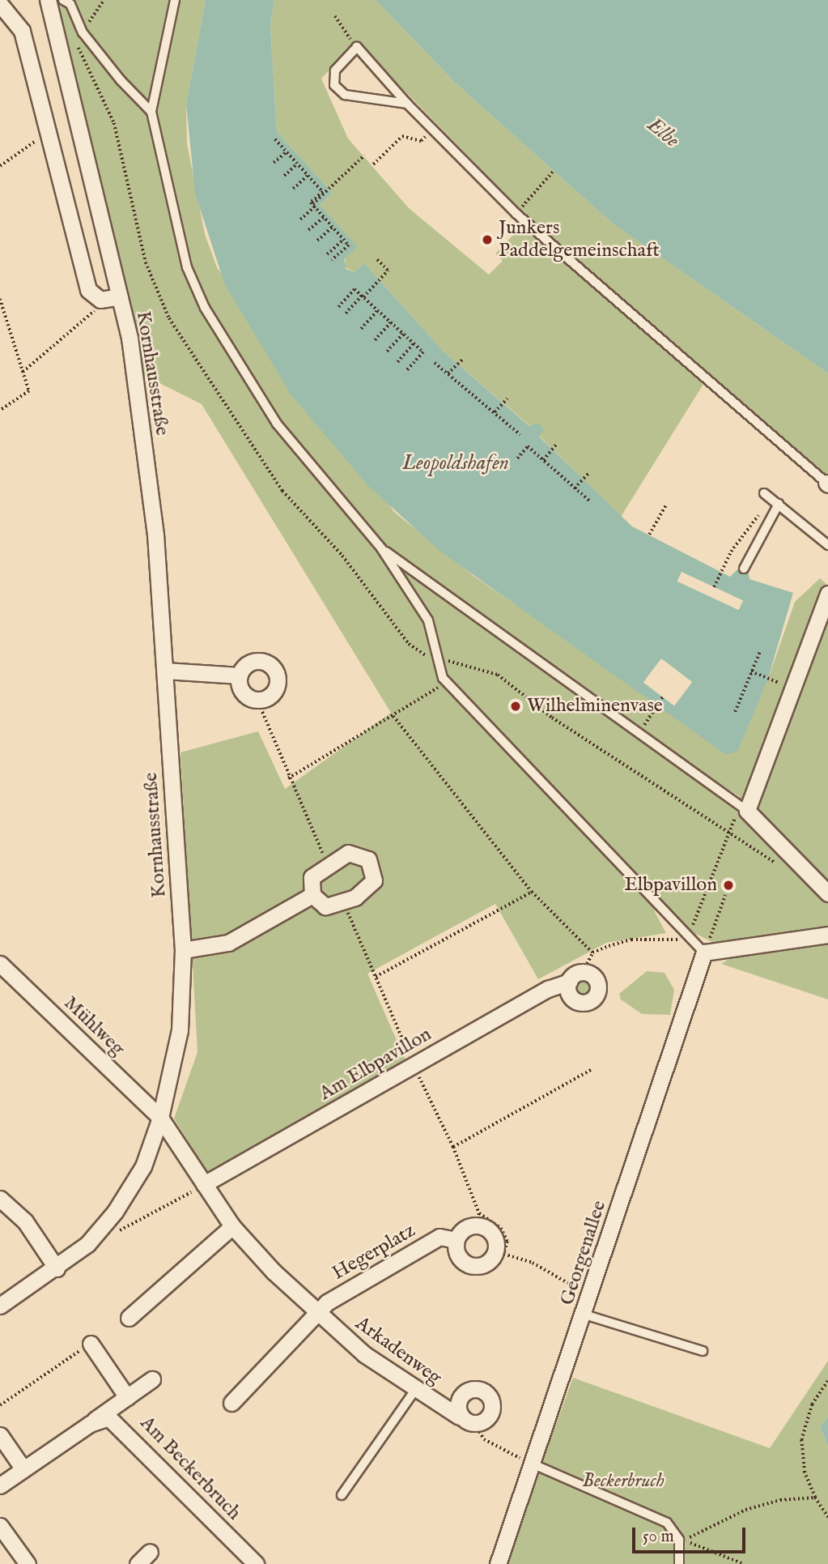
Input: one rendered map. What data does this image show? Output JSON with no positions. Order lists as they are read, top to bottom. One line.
{"streets":{"street":["Kornhausstraße","Mühlweg","Am Elbpavillon","Hegerplatz","Georgenallee","Arkadenweg","Am Beckerbruch"]},"crossings":[["Kornhausstraße","Mühlweg"],["Kornhausstraße","Arkadenweg"],["Mühlweg","Arkadenweg"],["Am Elbpavillon","Arkadenweg"],["Hegerplatz","Arkadenweg"]],"water":["Elbe","Leopoldshafen"],"parks":["Beckerbruch"],"places":["Junkers Paddelgemeinschaft","Wilhelminenvase","Elbpavillon"],"scale_bar":"50 m"}
